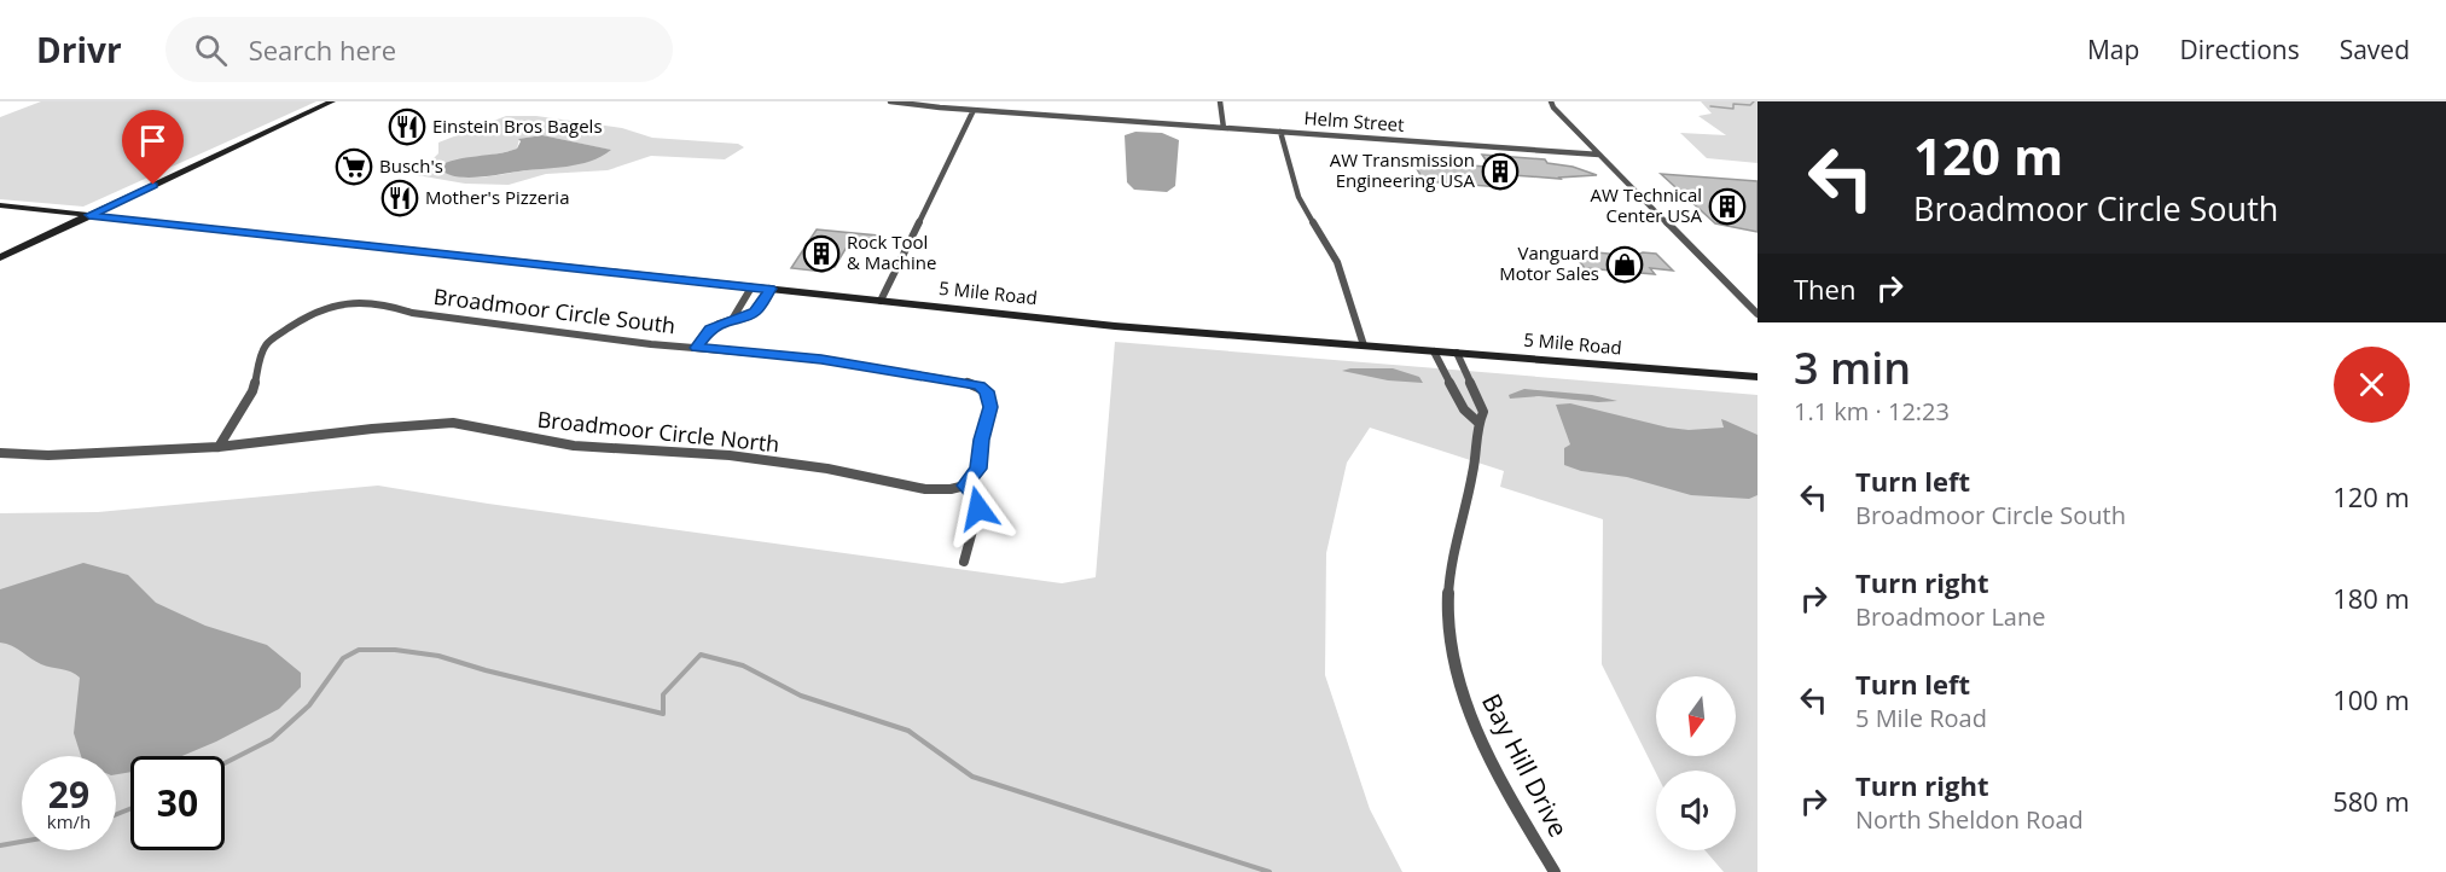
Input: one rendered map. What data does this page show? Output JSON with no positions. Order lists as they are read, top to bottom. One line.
{"streets":{"street":["Helm Street","5 Mile Road","Broadmoor Circle South","Broadmoor Circle North","Bay Hill Drive"]},"crossings":[["5 Mile Road","Bay Hill Drive"],["Broadmoor Circle South","Broadmoor Circle North"]],"places":{"restaurant":["Einstein Bros Bagels","Mother's Pizzeria"],"supermarket":["Busch's"],"building":["AW Transmission Engineering USA","AW Technical Center USA","Rock Tool & Machine"],"shop":["Vanguard Motor Sales"]},"north":"bottom","page":{"header":"Drivr","search":"Search here","nav":["Map","Directions","Saved"],"turn":["120 m","Broadmoor Circle South"],"then":"Then","heading":["3 min","1.1 km · 12:23"],"list":[{"name":"Turn left","note":"Broadmoor Circle South","value":"120 m"},{"name":"Turn right","note":"Broadmoor Lane","value":"180 m"},{"name":"Turn left","note":"5 Mile Road","value":"100 m"},{"name":"Turn right","note":"North Sheldon Road","value":"580 m"}],"speed":"29 km/h","limit":"30"}}
